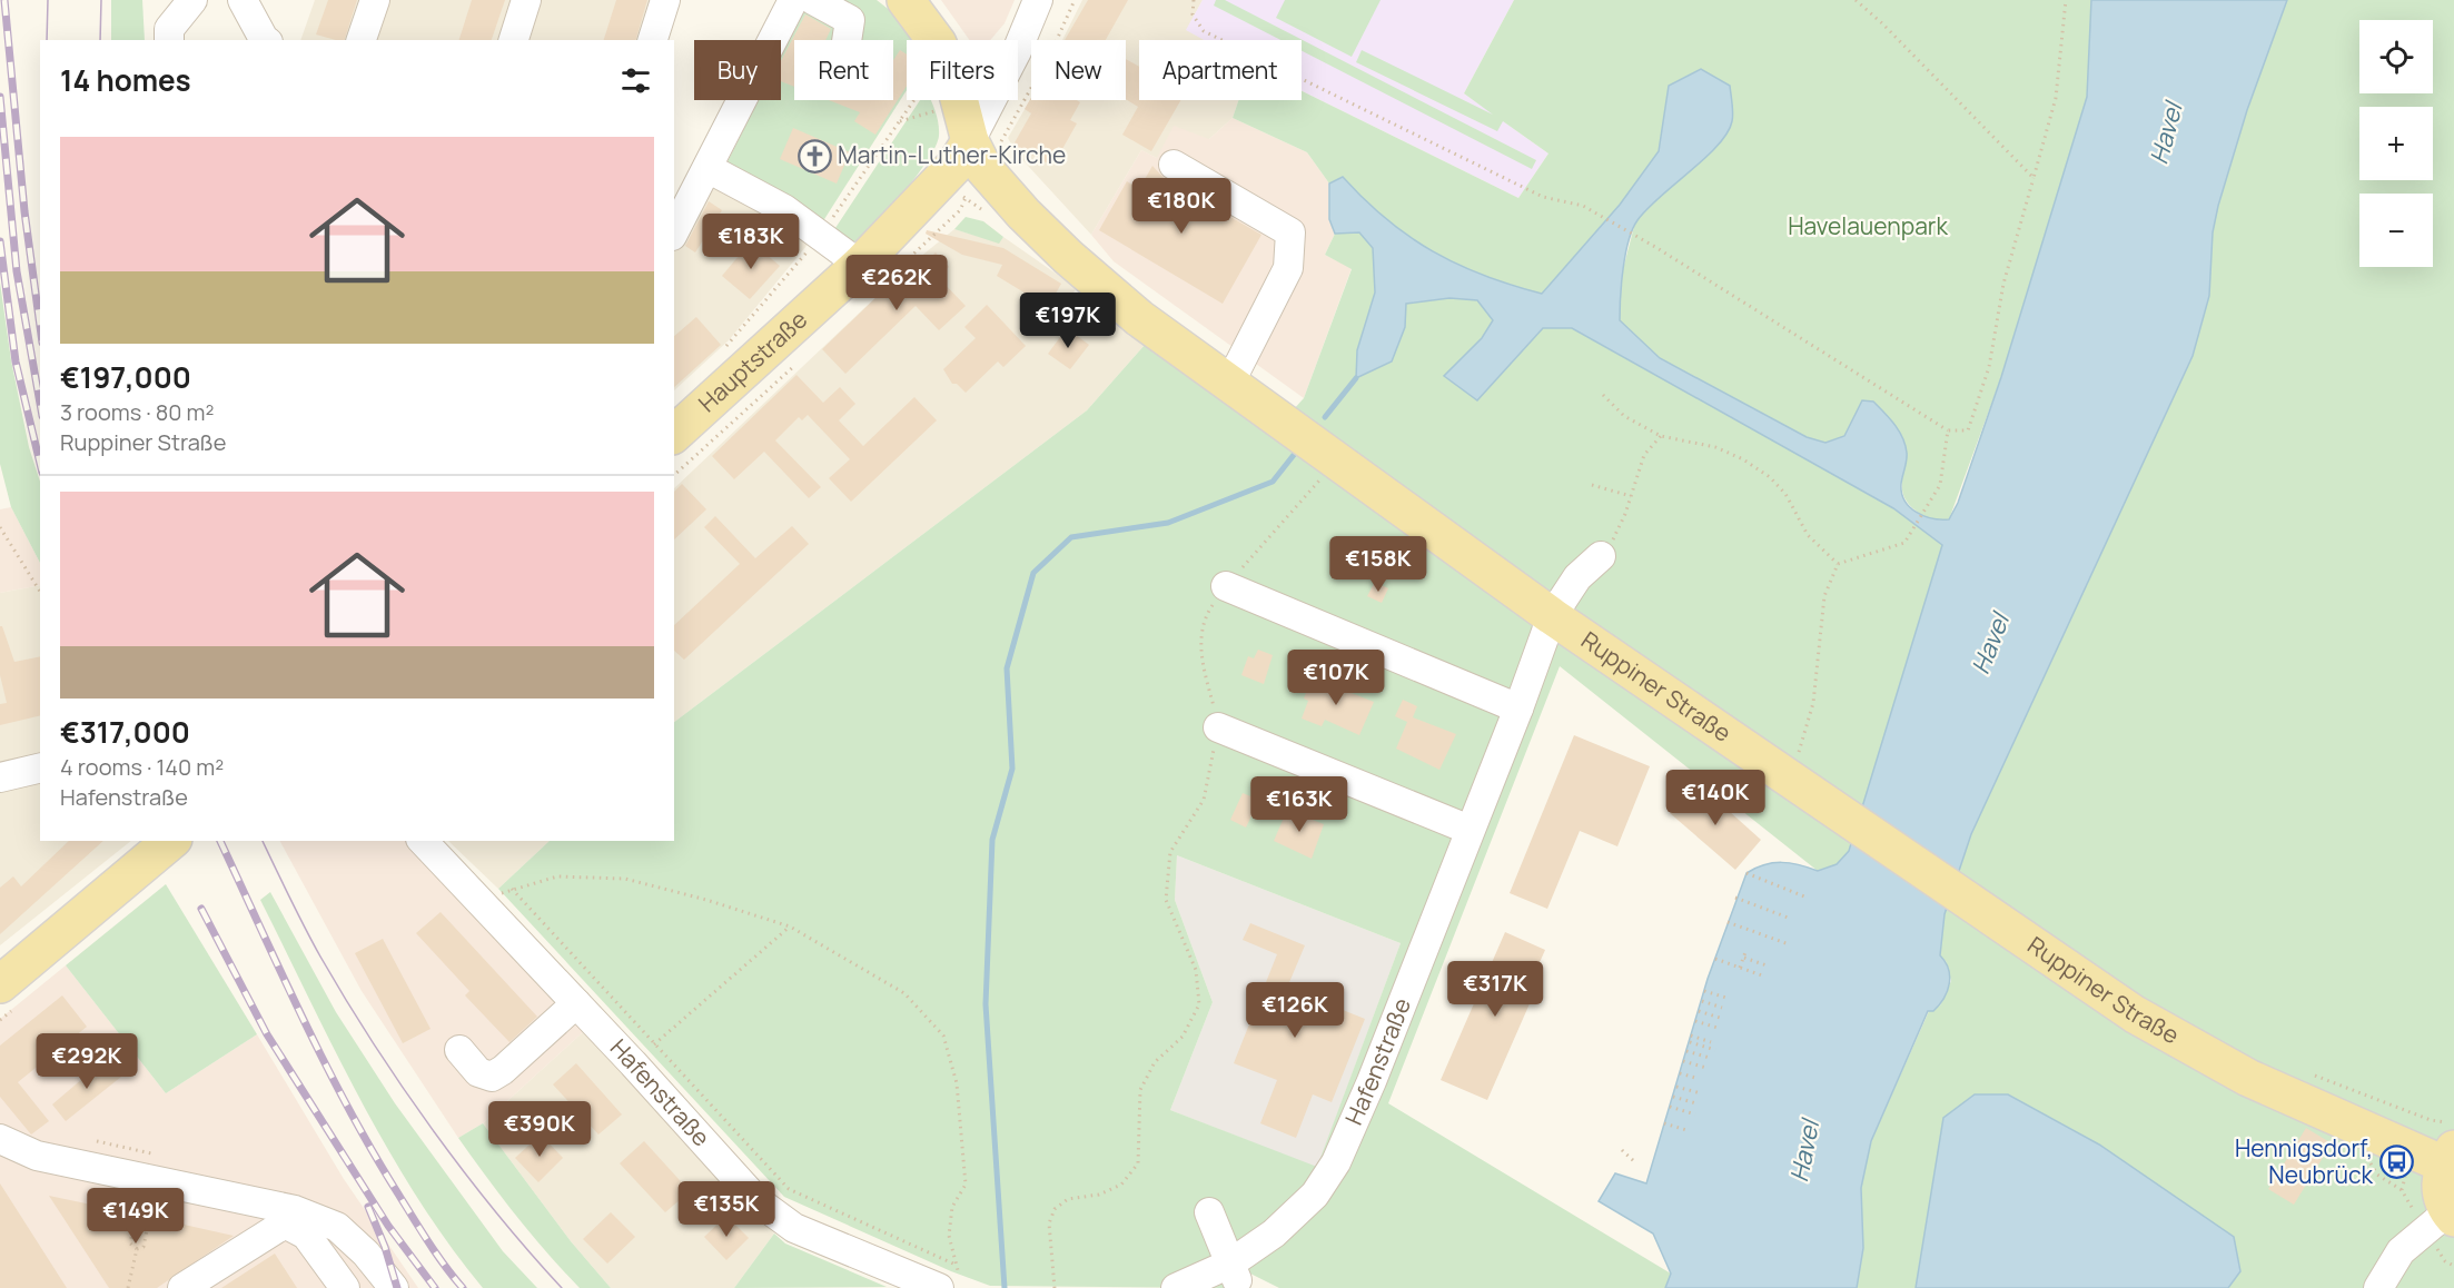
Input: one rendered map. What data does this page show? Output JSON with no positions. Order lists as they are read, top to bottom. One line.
{"streets":{"main road":["Hauptstraße","Ruppiner Straße"],"street":["Hafenstraße"]},"crossings":[["Hauptstraße","Ruppiner Straße"],["Ruppiner Straße","Hafenstraße"]],"water":["Havel"],"parks":["Havelauenpark"],"places":{"church":["Martin-Luther-Kirche"],"bus stop":["Hennigsdorf, Neubrück"]},"page":{"map_buttons":["+","−"],"chip":["Buy","Rent","Filters","New","Apartment"],"heading":"14 homes","list":[{"name":"€197,000","note":"3 rooms · 80 m² · Ruppiner Straße"},{"name":"€317,000","note":"4 rooms · 140 m² · Hafenstraße"}],"price":["€180K","€183K","€262K","€197K","€158K","€107K","€140K","€163K","€317K","€126K","€292K","€390K","€135K","€149K"]}}
